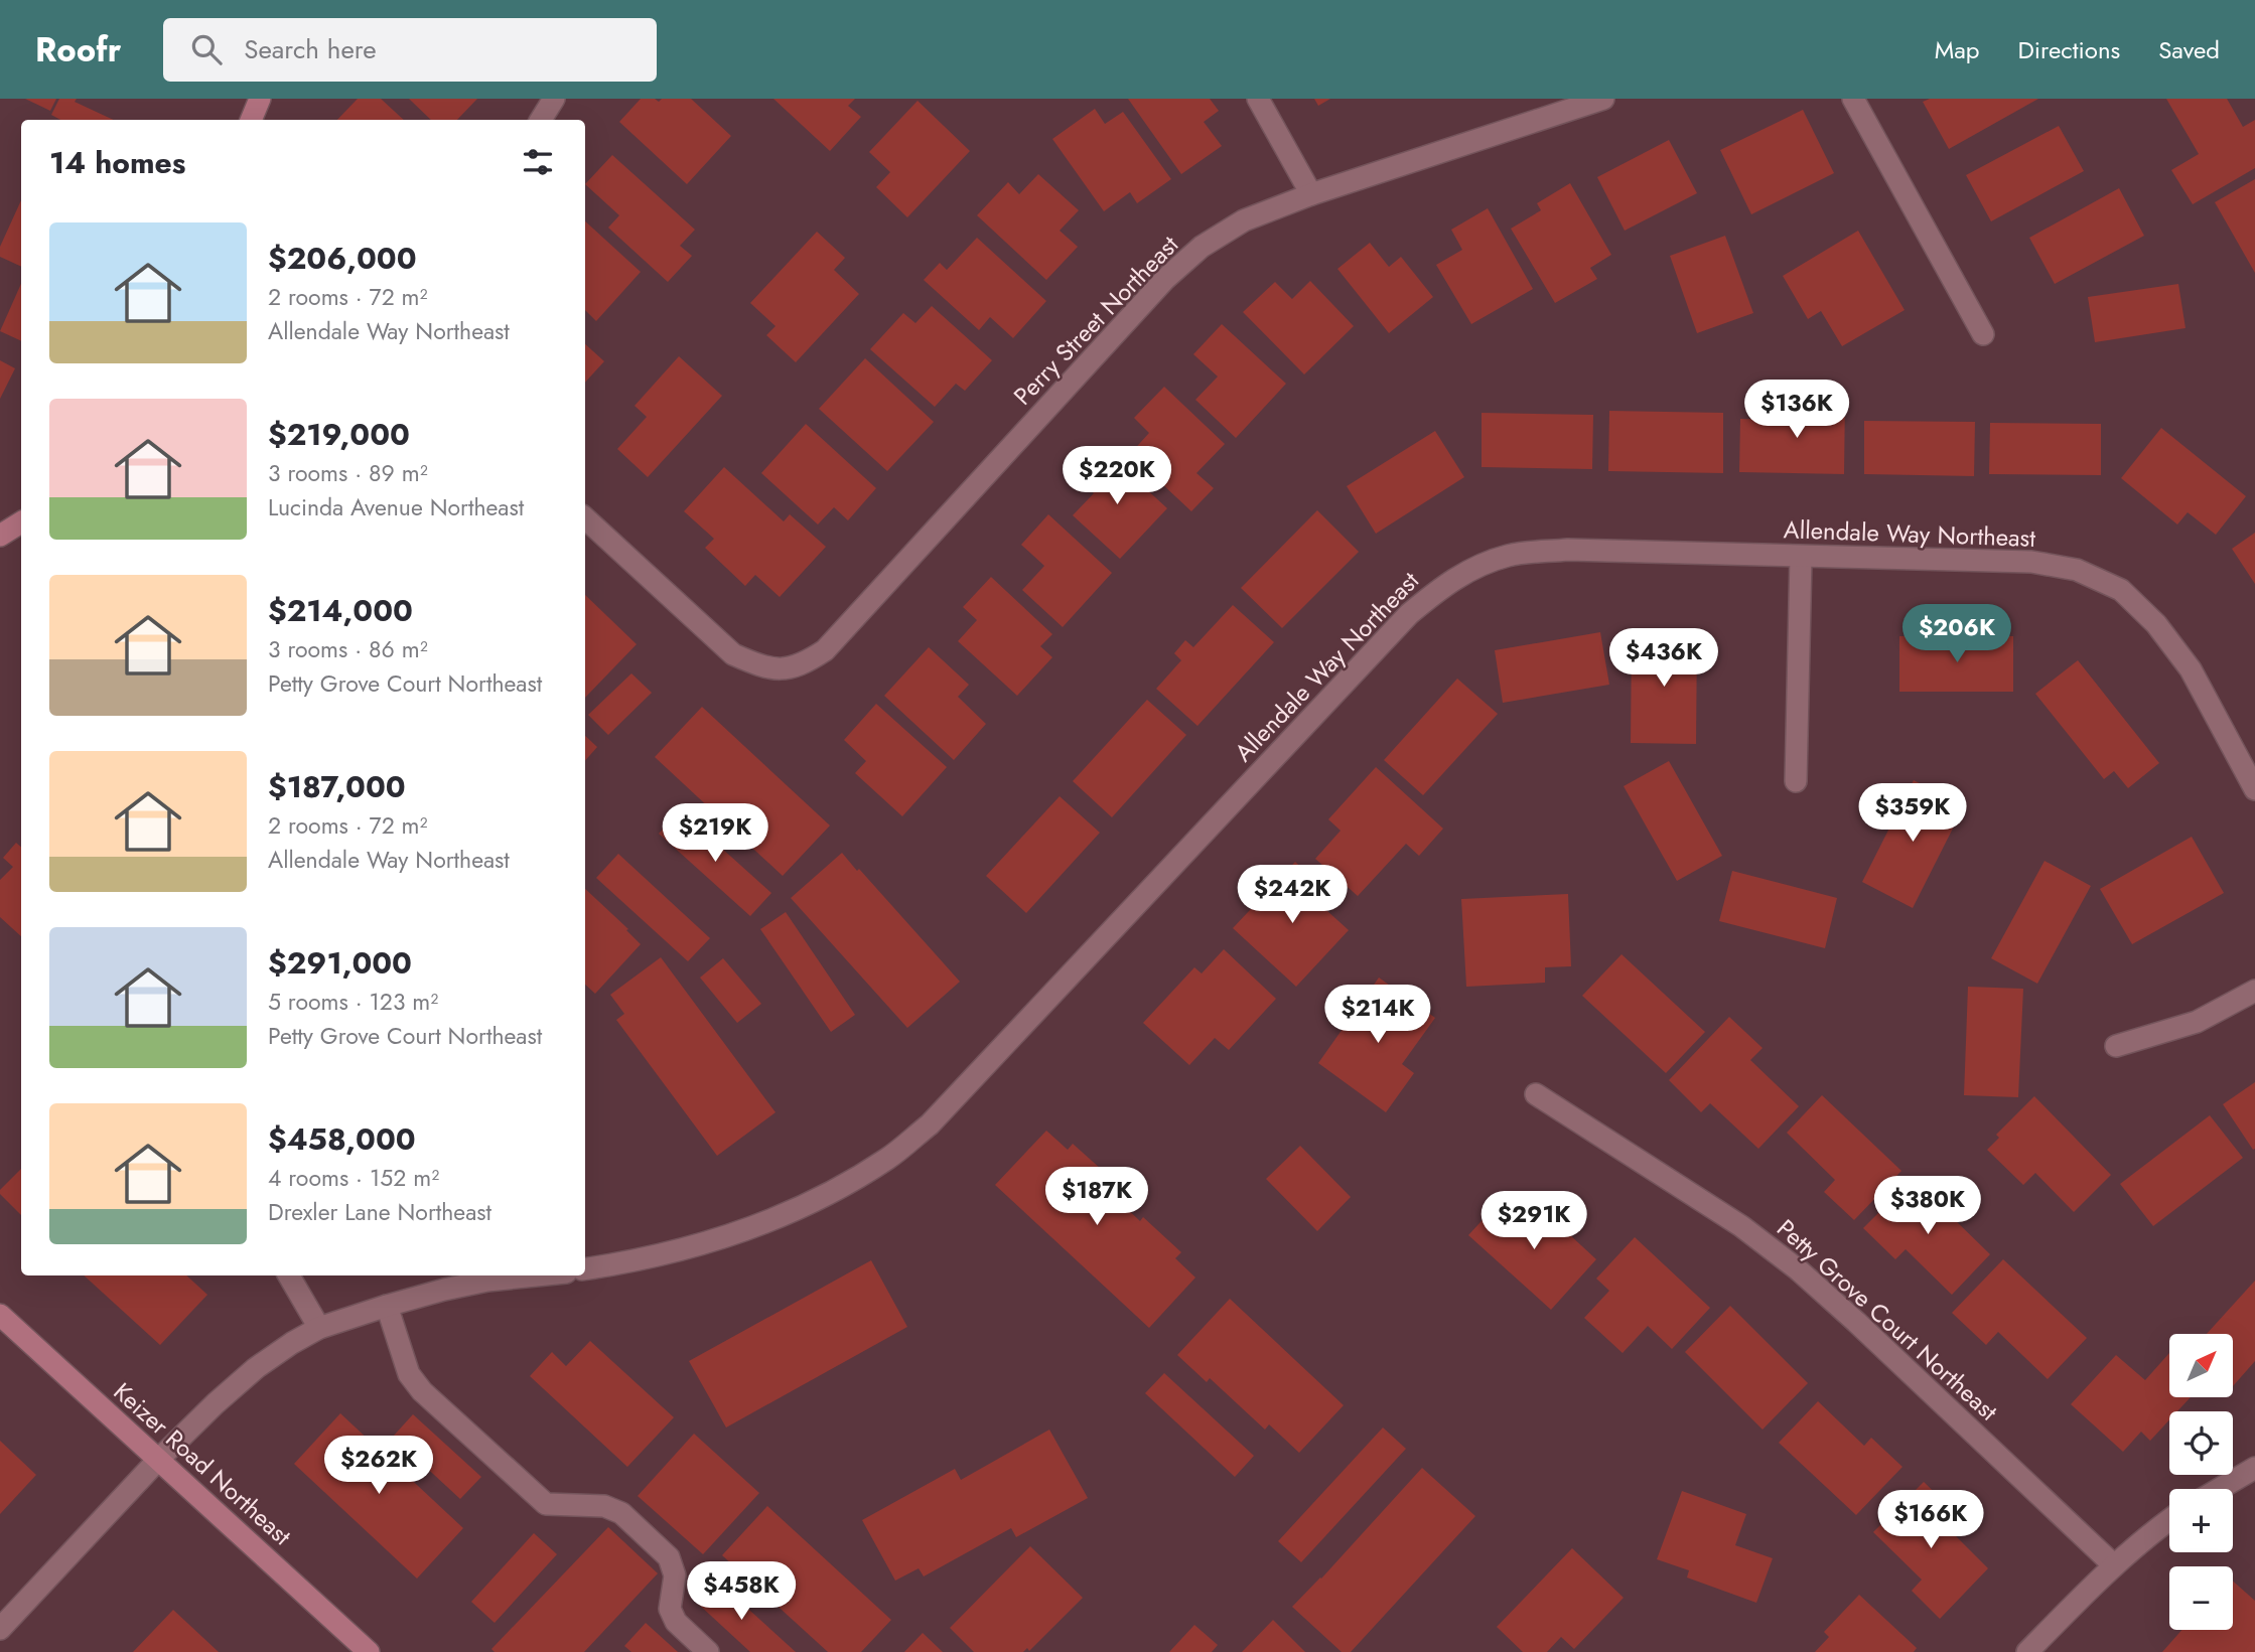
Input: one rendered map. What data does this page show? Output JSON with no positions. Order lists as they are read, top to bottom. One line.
{"streets":{"street":["Perry Street Northeast","Allendale Way Northeast","Petty Grove Court Northeast","Keizer Road Northeast"]},"north":"top right","page":{"header":"Roofr","search":"Search here","nav":["Map","Directions","Saved"],"heading":"14 homes","list":[{"name":"$206,000","note":"2 rooms · 72 m² · Allendale Way Northeast"},{"name":"$219,000","note":"3 rooms · 89 m² · Lucinda Avenue Northeast"},{"name":"$214,000","note":"3 rooms · 86 m² · Petty Grove Court Northeast"},{"name":"$187,000","note":"2 rooms · 72 m² · Allendale Way Northeast"},{"name":"$291,000","note":"5 rooms · 123 m² · Petty Grove Court Northeast"},{"name":"$458,000","note":"4 rooms · 152 m² · Drexler Lane Northeast"}],"price":["$136K","$220K","$206K","$436K","$359K","$219K","$242K","$214K","$187K","$380K","$291K","$262K","$166K","$458K"],"map_buttons":["+","−"]}}
